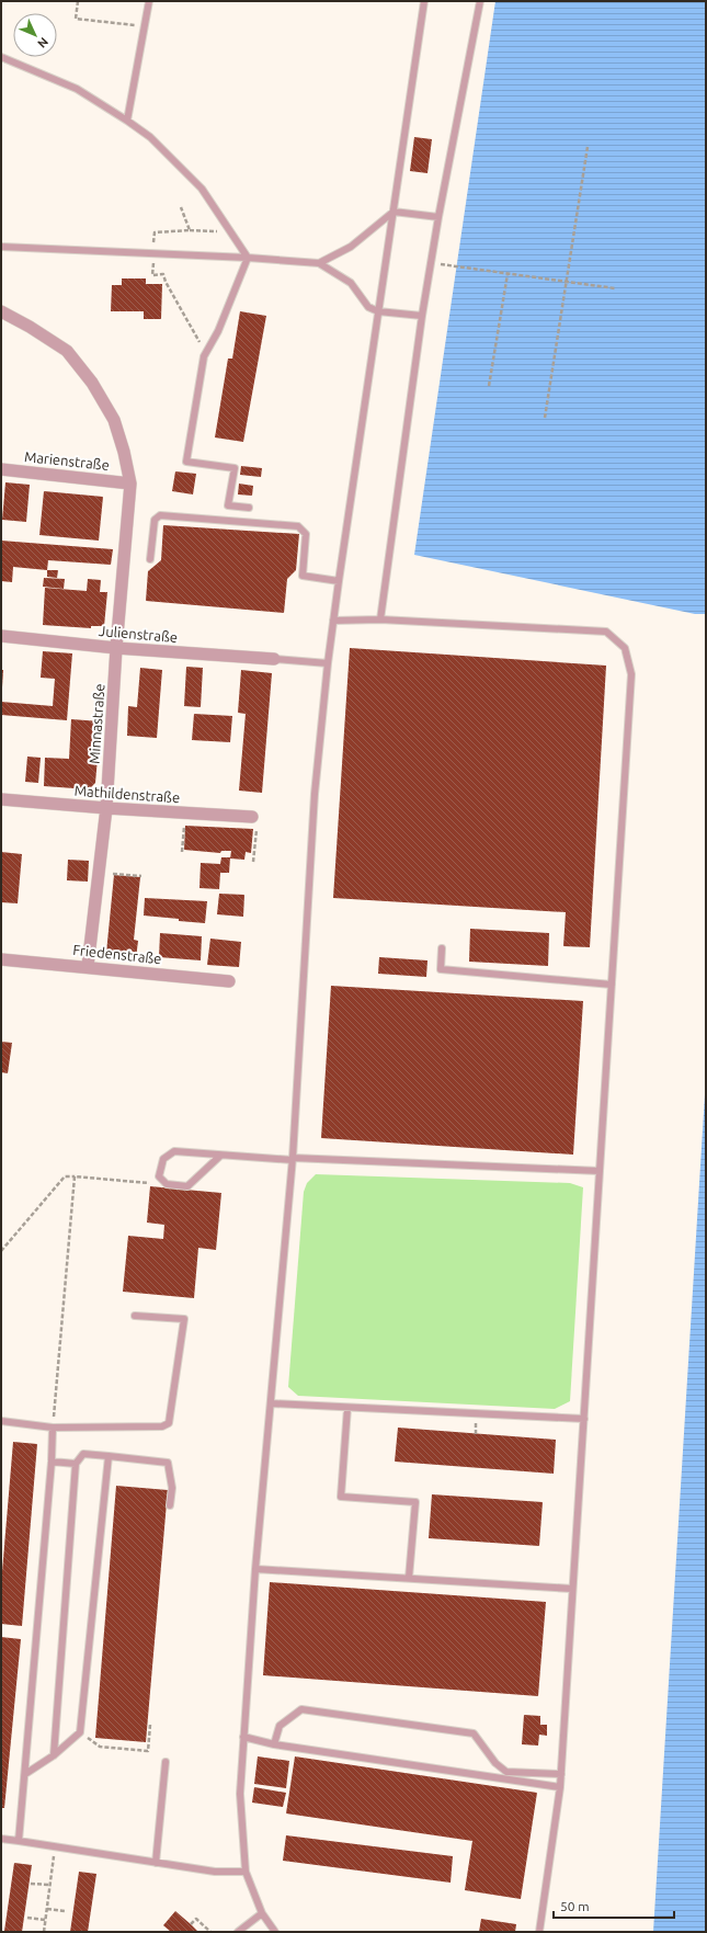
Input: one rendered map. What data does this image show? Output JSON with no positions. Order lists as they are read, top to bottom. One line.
{"streets":{"street":["Marienstraße","Julienstraße","Minnastraße","Mathildenstraße","Friedenstraße"]},"crossings":[["Marienstraße","Minnastraße"],["Julienstraße","Minnastraße"],["Minnastraße","Mathildenstraße"],["Minnastraße","Friedenstraße"]],"scale_bar":"50 m","north":"bottom right"}
